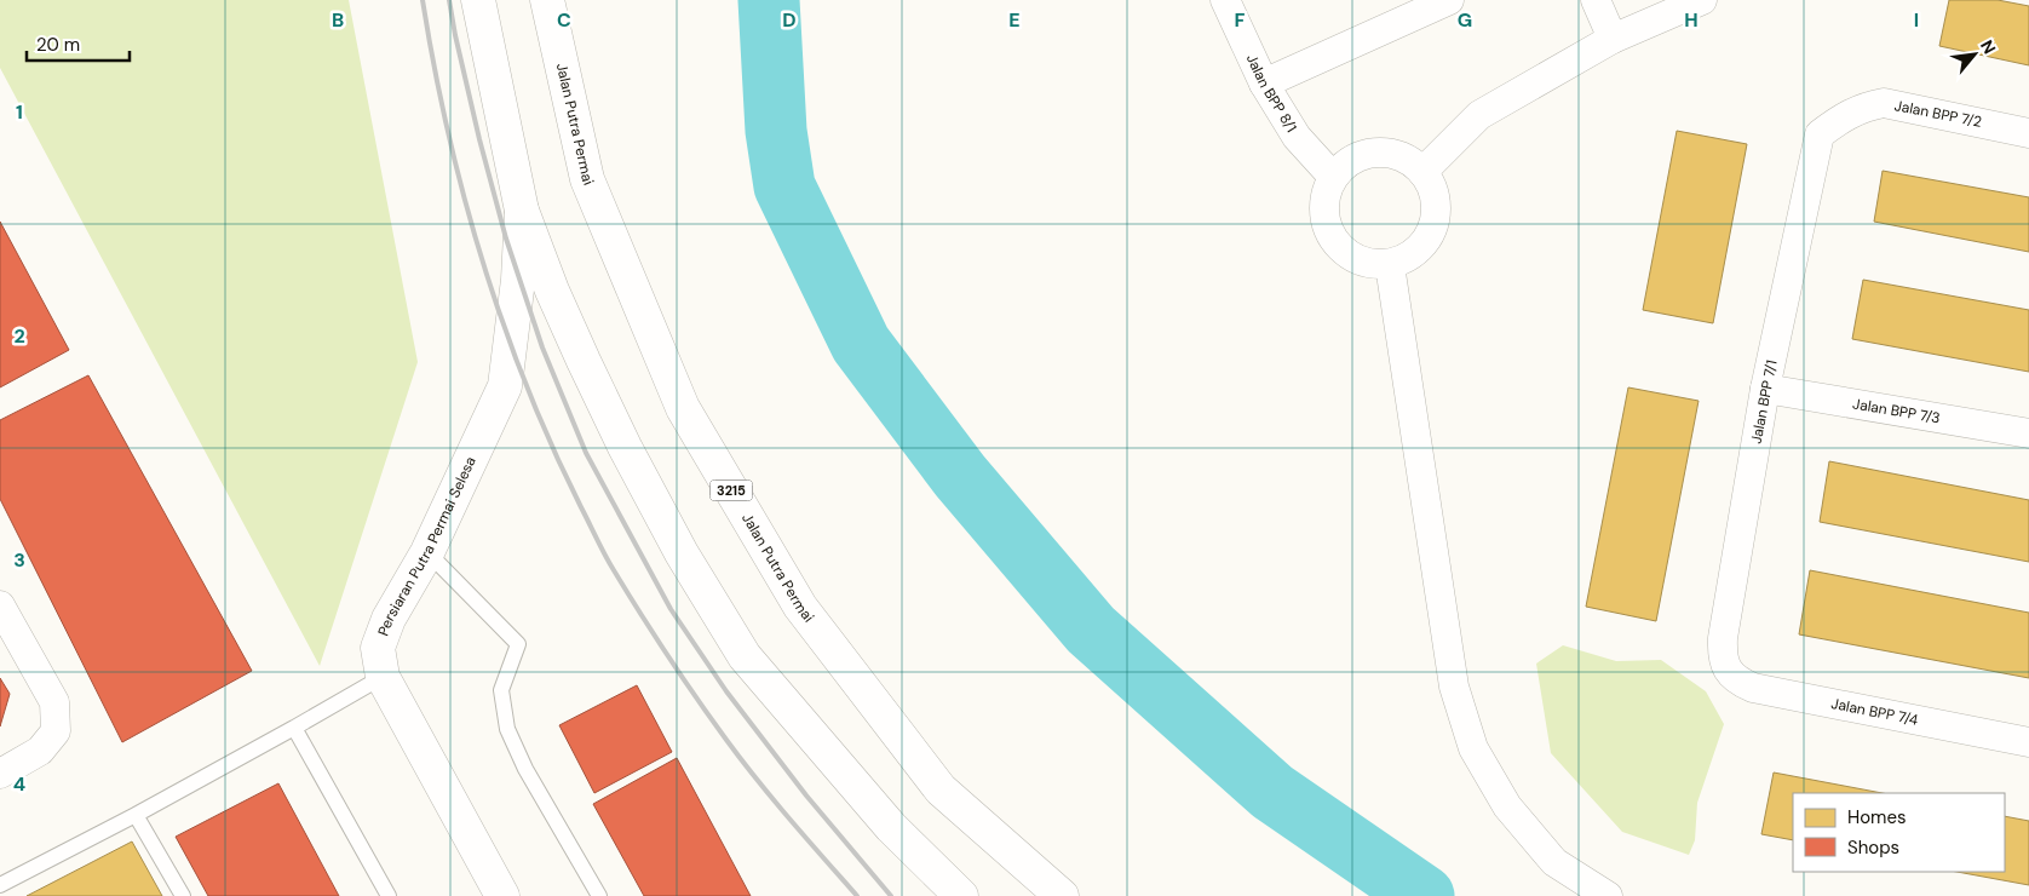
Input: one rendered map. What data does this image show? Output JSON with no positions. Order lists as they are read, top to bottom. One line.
{"streets":{"main road":["Jalan Putra Permai","3215","Persiaran Putra Permai Selesa"],"street":["Jalan BPP 8/1","Jalan BPP 7/2","Jalan BPP 7/1","Jalan BPP 7/3","Jalan BPP 7/4"]},"crossings":[["Jalan BPP 7/2","Jalan BPP 7/1"],["Jalan BPP 7/1","Jalan BPP 7/3"],["Jalan BPP 7/1","Jalan BPP 7/4"]],"legend":["Homes","Shops"],"scale_bar":"20 m","north":"top right","grid":{"columns":["B","C","D","E","F","G","H","I"],"rows":["1","2","3","4"]}}
